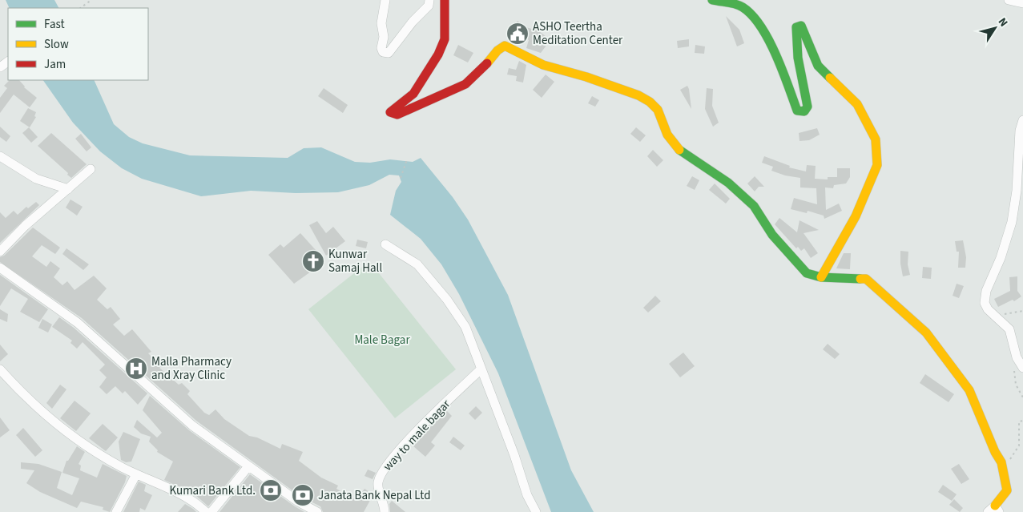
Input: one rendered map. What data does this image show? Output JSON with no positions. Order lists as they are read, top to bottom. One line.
{"streets":{"street":["way to male bagar"]},"parks":["Male Bagar"],"places":{"public building":["ASHO Teertha Meditation Center"],"church":["Kunwar Samaj Hall"],"hospital":["Malla Pharmacy and Xray Clinic"],"bank":["Kumari Bank Ltd.","Janata Bank Nepal Ltd"]},"legend":["Fast","Slow","Jam"],"north":"top right"}
